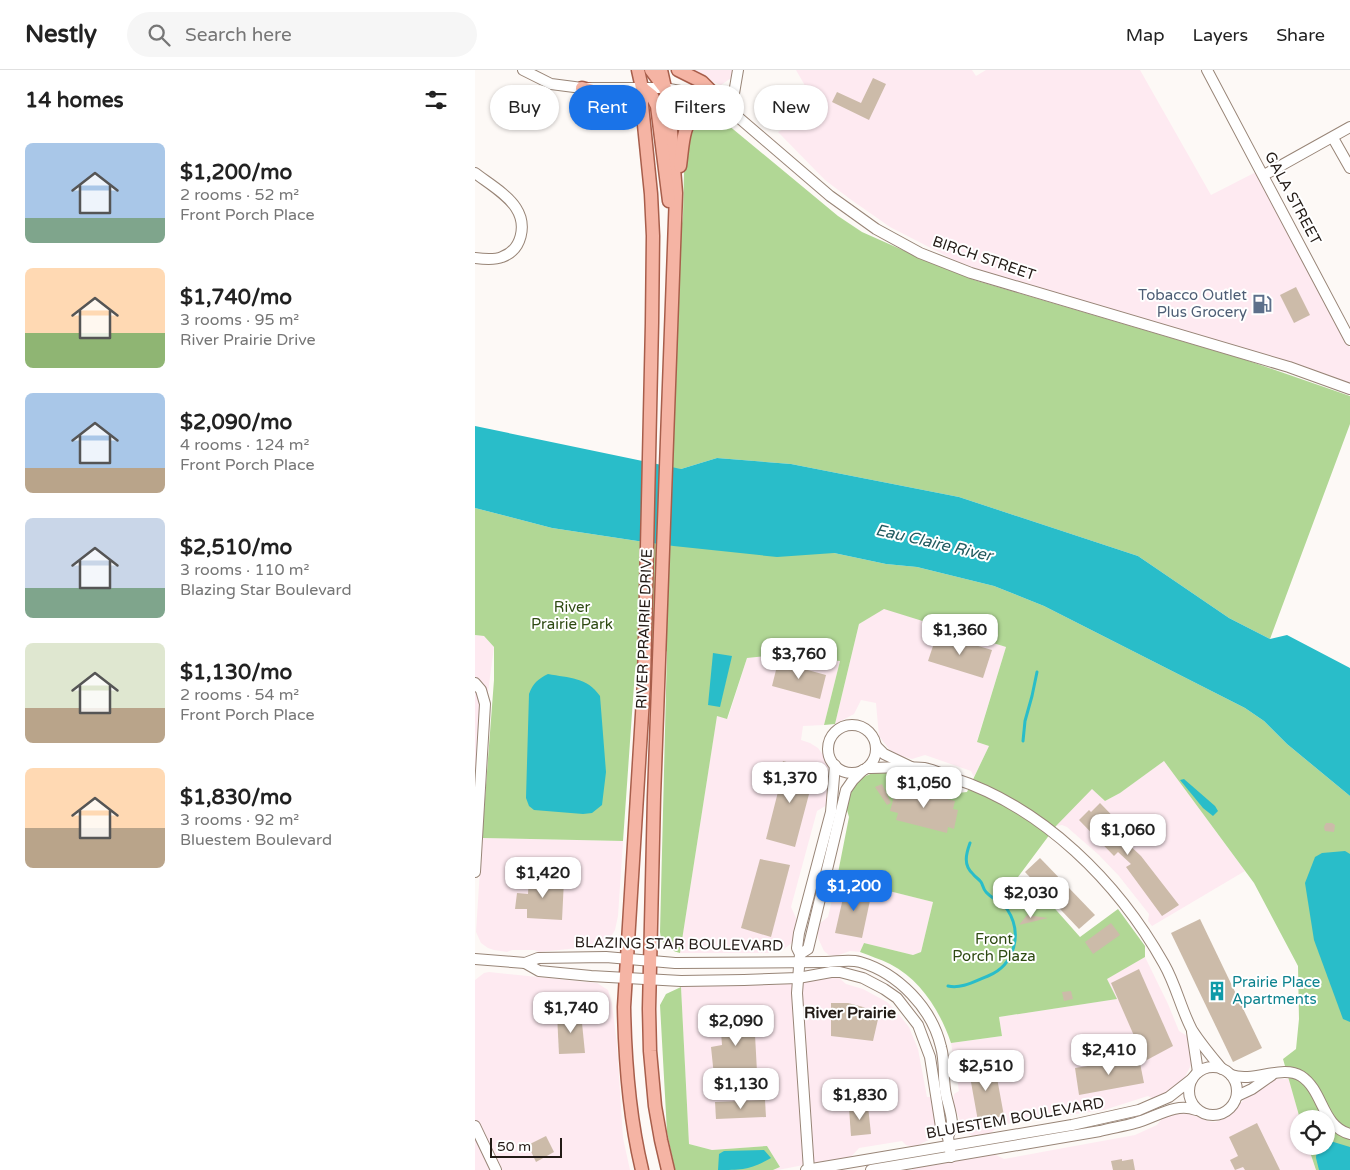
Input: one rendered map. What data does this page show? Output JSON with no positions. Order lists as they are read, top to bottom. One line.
{"streets":{"main road":["RIVER PRAIRIE DRIVE"],"street":["GALA STREET","BIRCH STREET","BLAZING STAR BOULEVARD","BLUESTEM BOULEVARD"]},"crossings":[["RIVER PRAIRIE DRIVE","BLAZING STAR BOULEVARD"],["BLAZING STAR BOULEVARD","BLUESTEM BOULEVARD"]],"districts":["River Prairie"],"water":["Eau Claire River"],"parks":["River Prairie Park","Front Porch Plaza"],"places":{"fuel station":["Tobacco Outlet Plus Grocery"],"building":["Prairie Place Apartments"]},"scale_bar":"50 m","page":{"header":"Nestly","search":"Search here","nav":["Map","Layers","Share"],"heading":"14 homes","chip":["Buy","Rent","Filters","New"],"list":[{"name":"$1,200/mo","note":"2 rooms · 52 m² · Front Porch Place"},{"name":"$1,740/mo","note":"3 rooms · 95 m² · River Prairie Drive"},{"name":"$2,090/mo","note":"4 rooms · 124 m² · Front Porch Place"},{"name":"$2,510/mo","note":"3 rooms · 110 m² · Blazing Star Boulevard"},{"name":"$1,130/mo","note":"2 rooms · 54 m² · Front Porch Place"},{"name":"$1,830/mo","note":"3 rooms · 92 m² · Bluestem Boulevard"}],"price":["$1,360","$3,760","$1,370","$1,050","$1,060","$1,420","$1,200","$2,030","$1,740","$2,090","$2,410","$2,510","$1,130","$1,830"],"scale":"50 m"}}
